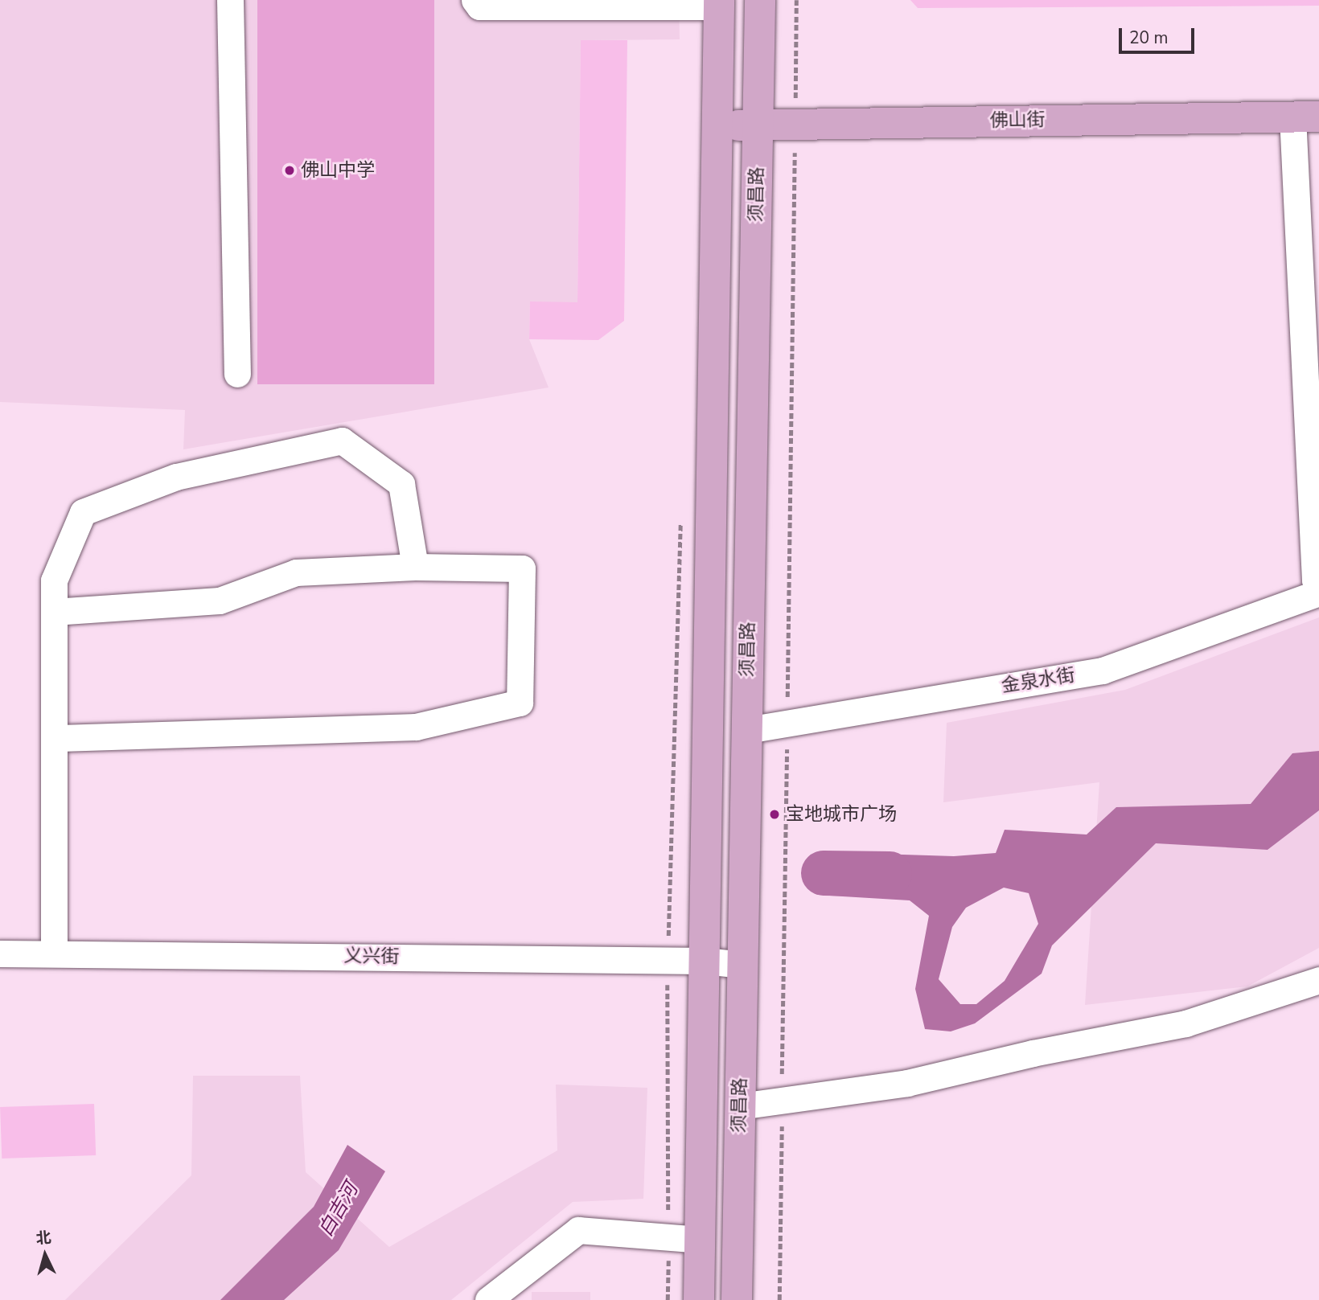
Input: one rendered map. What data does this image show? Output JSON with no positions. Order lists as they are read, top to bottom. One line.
{"streets":{"main road":["佛山街","须昌路"],"street":["金泉水街","义兴街"]},"crossings":[["佛山街","须昌路"],["须昌路","金泉水街"],["须昌路","义兴街"]],"water":["白吉河"],"places":["佛山中学","宝地城市广场"],"scale_bar":"20 m","north":"top"}
